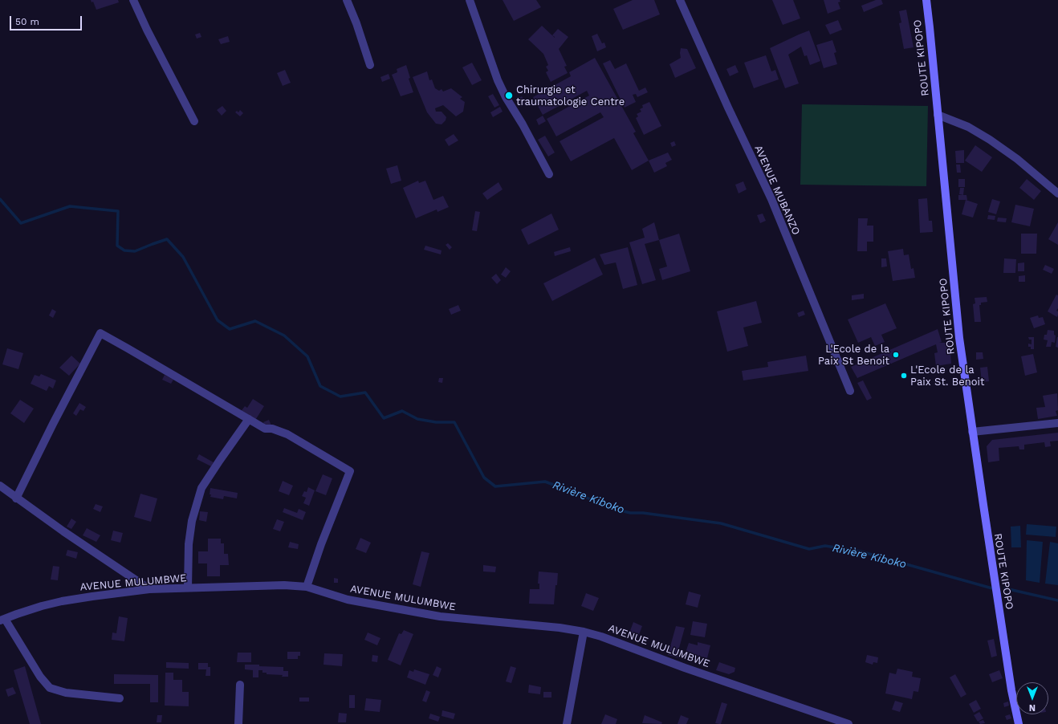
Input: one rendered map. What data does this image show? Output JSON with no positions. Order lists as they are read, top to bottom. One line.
{"streets":{"main road":["ROUTE KIPOPO"],"street":["AVENUE MUBANZO","AVENUE MULUMBWE"]},"water":["Rivière Kiboko"],"places":["Chirurgie et traumatologie Centre","L'Ecole de la Paix St Benoit","L'Ecole de la Paix St. Benoit"],"scale_bar":"50 m","north":"bottom"}
